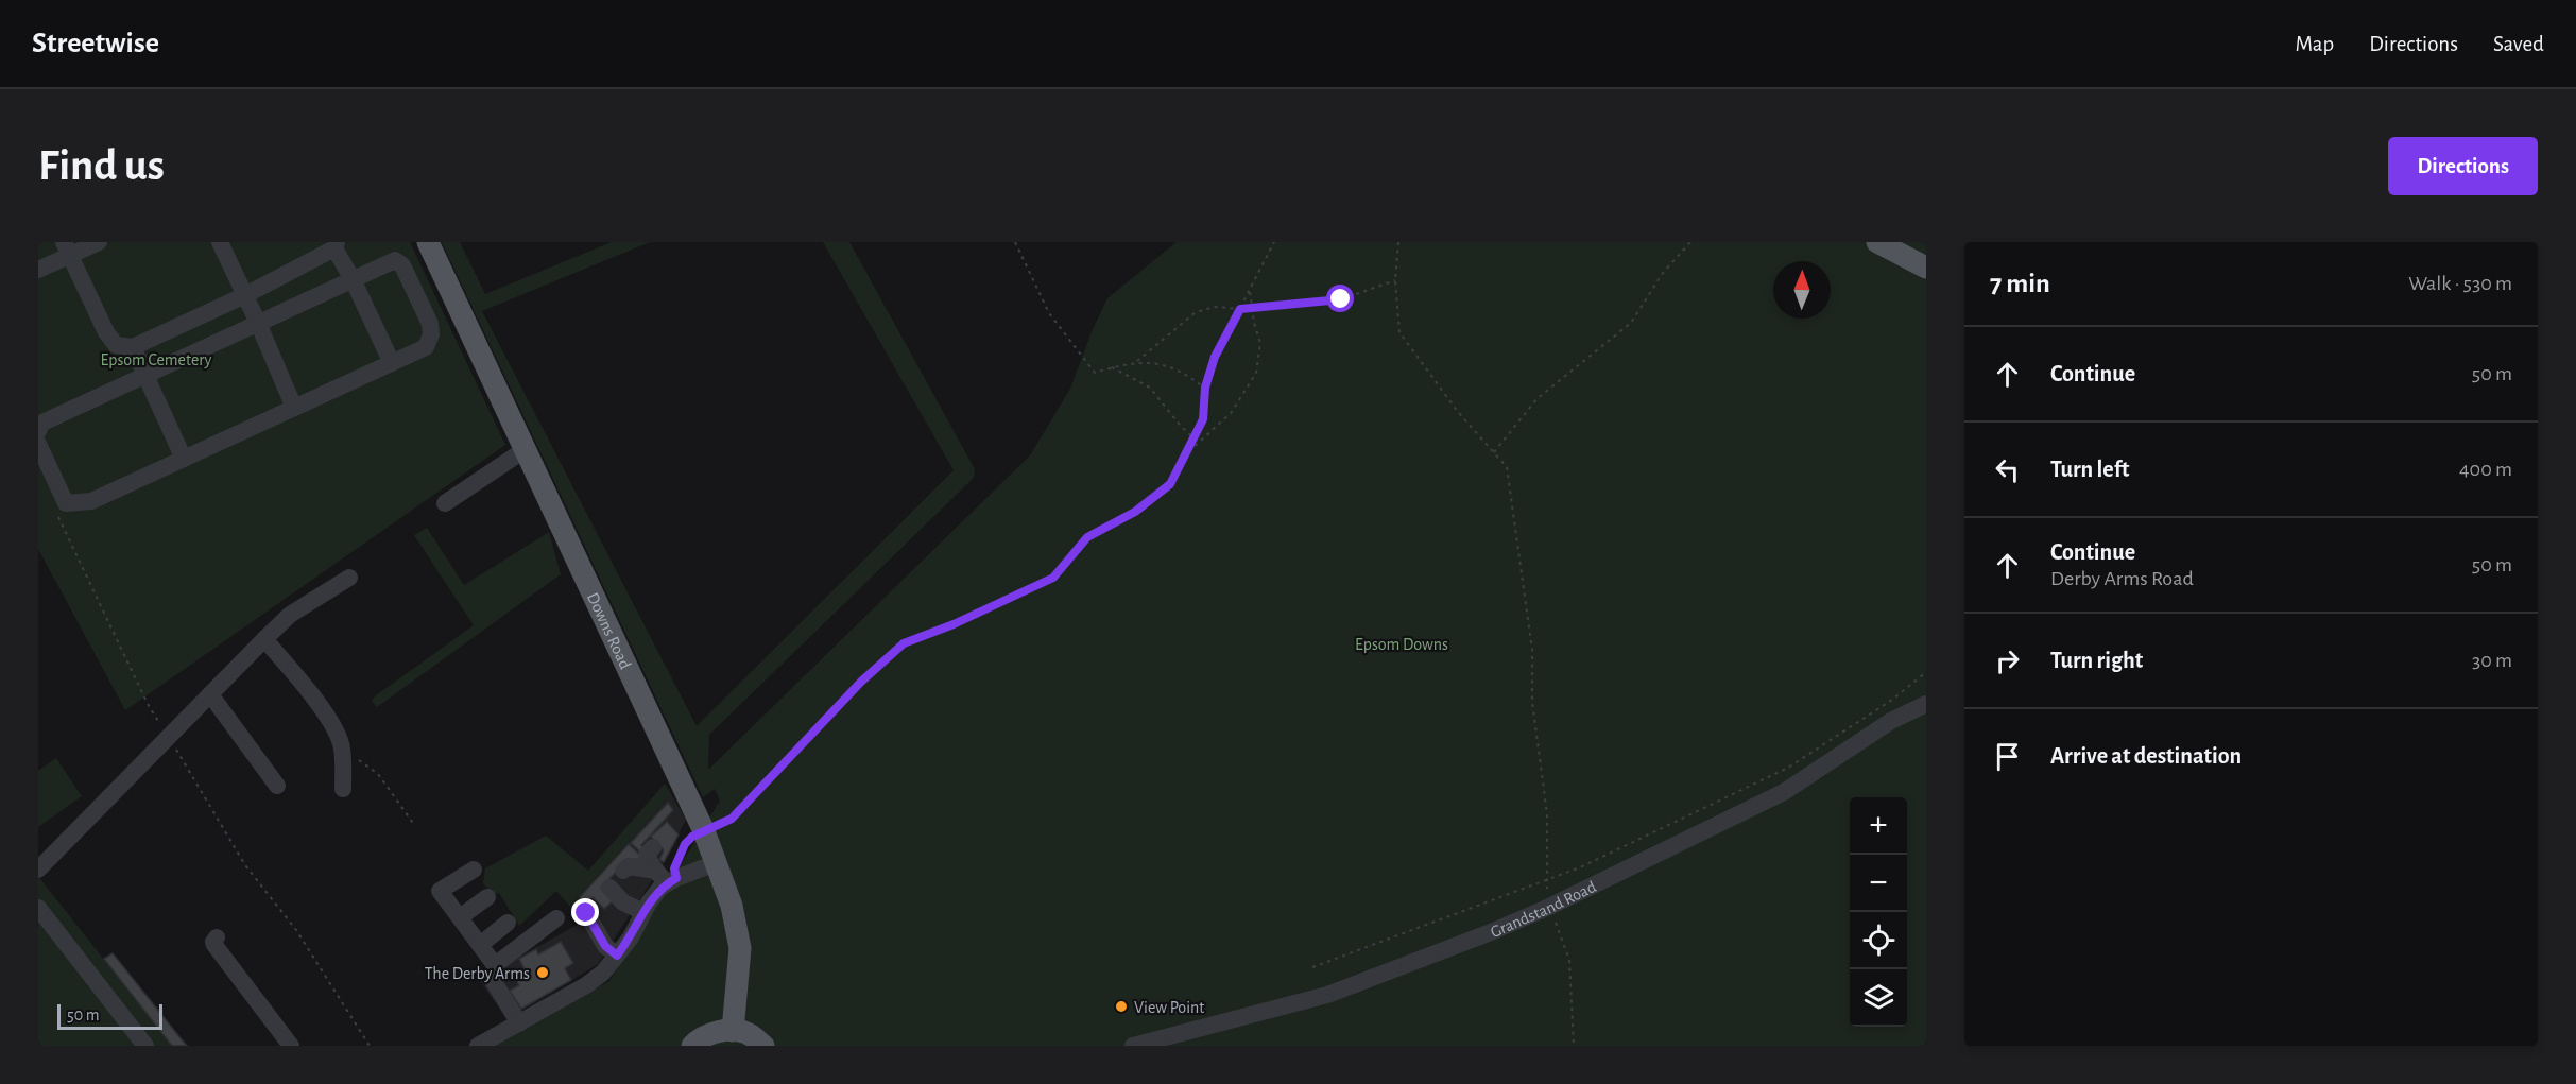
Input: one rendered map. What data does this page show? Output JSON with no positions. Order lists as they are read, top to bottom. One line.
{"streets":{"main road":["Downs Road"],"street":["Grandstand Road"]},"parks":["Epsom Cemetery","Epsom Downs"],"places":["The Derby Arms","View Point"],"scale_bar":"50 m","north":"top","page":{"header":"Streetwise","nav":["Map","Directions","Saved"],"buttons":"Directions","title":"Find us","heading":["7 min","Walk · 530 m"],"list":[["Continue","50 m"],["Turn left","400 m"],["Continue","Derby Arms Road","50 m"],["Turn right","30 m"],"Arrive at destination"],"map_buttons":["+","−"],"scale":"50 m"}}
